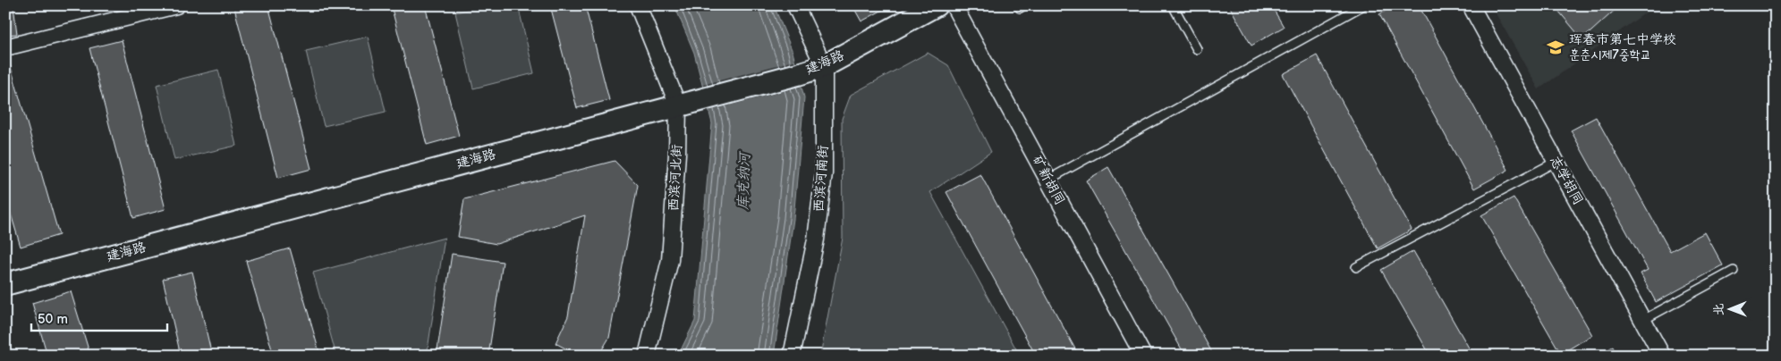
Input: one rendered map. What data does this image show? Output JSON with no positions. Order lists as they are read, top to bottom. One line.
{"streets":{"street":["建海路","西滨河北街","西滨河南街","矿新胡同","志学胡同"]},"crossings":[["建海路","西滨河北街"],["建海路","西滨河南街"]],"water":["库克纳河"],"places":{"school or university":["珲春市第七中学校 훈춘시제7중학교"]},"scale_bar":"50 m","north":"left"}
